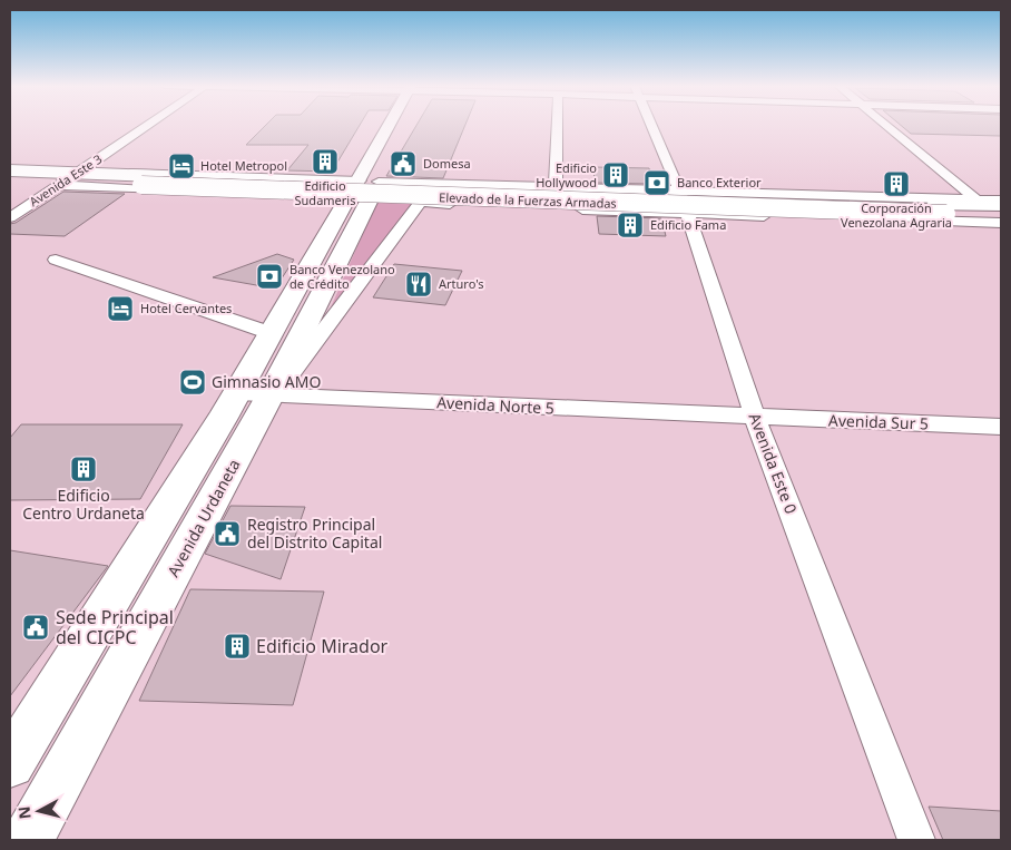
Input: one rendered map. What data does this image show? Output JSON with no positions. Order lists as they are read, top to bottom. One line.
{"streets":{"main road":["Elevado de la Fuerzas Armadas","Avenida Urdaneta"],"street":["Avenida Este 3","Avenida Norte 5","Avenida Sur 5","Avenida Este 0"]},"crossings":[["Avenida Este 3","Elevado de la Fuerzas Armadas"],["Avenida Norte 5","Avenida Sur 5"],["Avenida Norte 5","Avenida Este 0"],["Avenida Norte 5","Avenida Urdaneta"],["Avenida Sur 5","Avenida Este 0"]],"places":{"building":["Edificio Sudameris","Edificio Hollywood","Corporación Venezolana Agraria","Edificio Fama","Edificio Centro Urdaneta","Edificio Mirador"],"public building":["Domesa","Registro Principal del Distrito Capital","Sede Principal del CICPC"],"hotel":["Hotel Metropol","Hotel Cervantes"],"bank":["Banco Exterior","Banco Venezolano de Crédito"],"restaurant":["Arturo's"],"sports":["Gimnasio AMO"]},"north":"left"}
